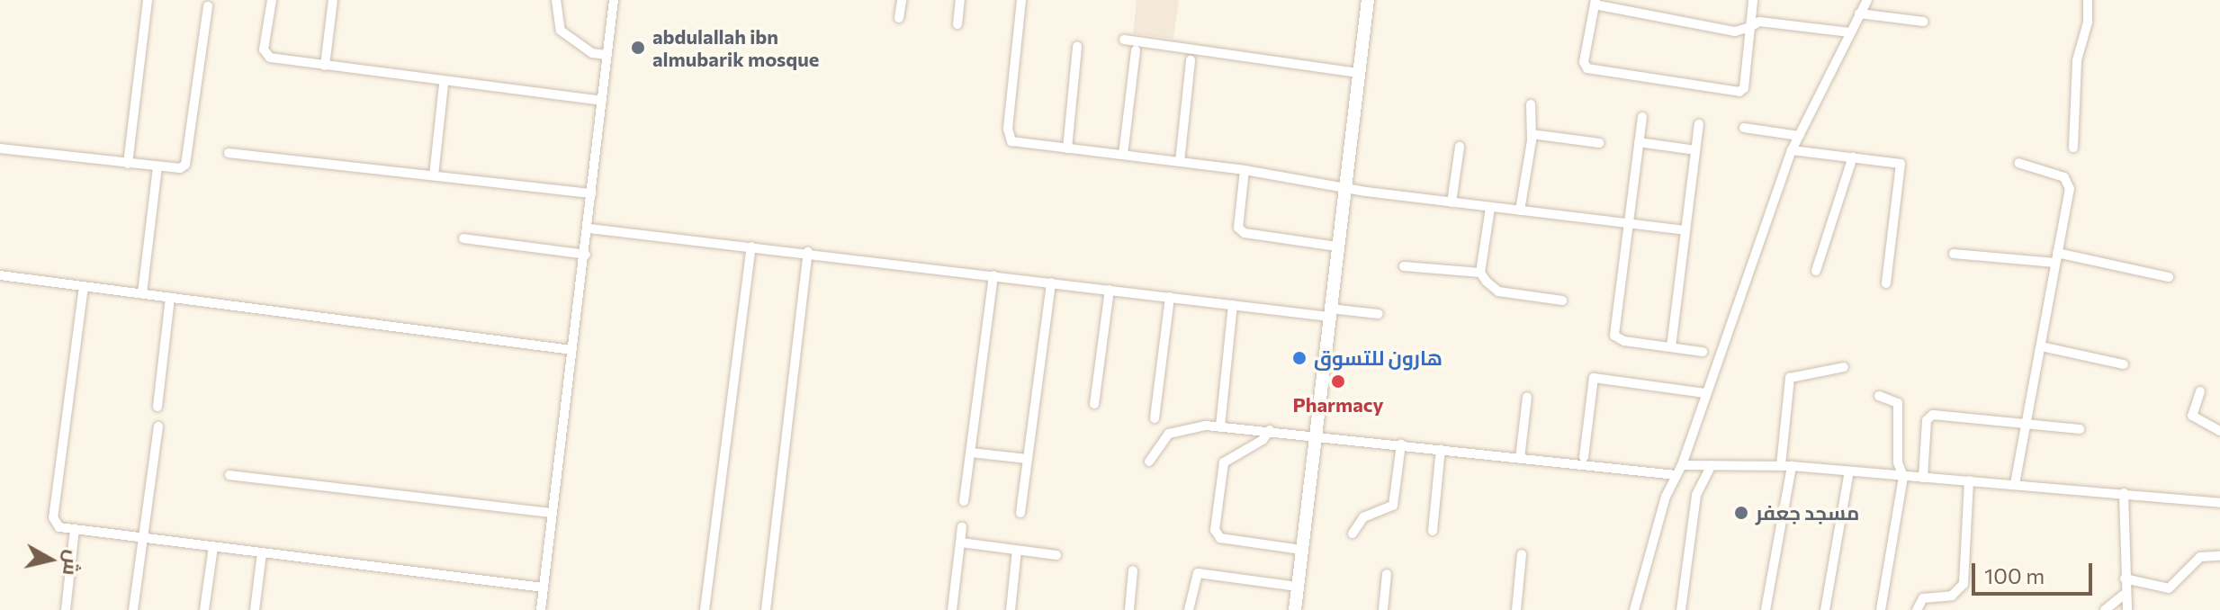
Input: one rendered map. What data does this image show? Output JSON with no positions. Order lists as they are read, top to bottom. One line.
{"places":["abdulallah ibn almubarik mosque","هارون للتسوق","Pharmacy","مسجد جعفر"],"scale_bar":"100 m","north":"right"}
